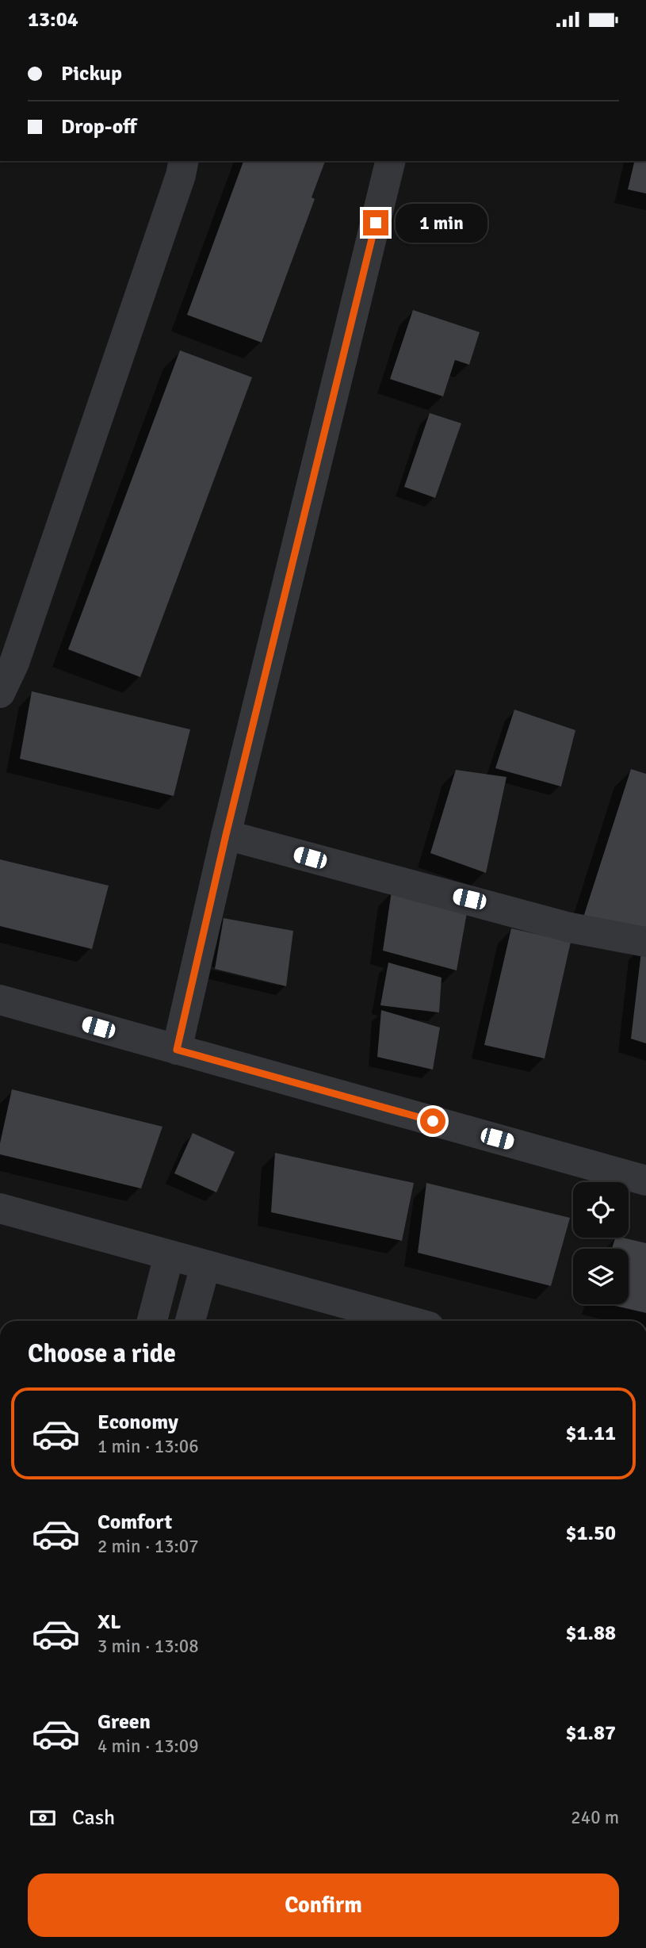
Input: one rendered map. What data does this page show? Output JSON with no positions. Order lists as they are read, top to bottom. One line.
{"page":{"status":"13:04","banner":["Pickup","Drop-off"],"bubble":"1 min","heading":"Choose a ride","list":[{"name":"Economy","note":"1 min · 13:06","value":"$1.11"},{"name":"Comfort","note":"2 min · 13:07","value":"$1.50"},{"name":"XL","note":"3 min · 13:08","value":"$1.88"},{"name":"Green","note":"4 min · 13:09","value":"$1.87"}],"pay":["Cash","240 m"],"buttons":"Confirm"}}
